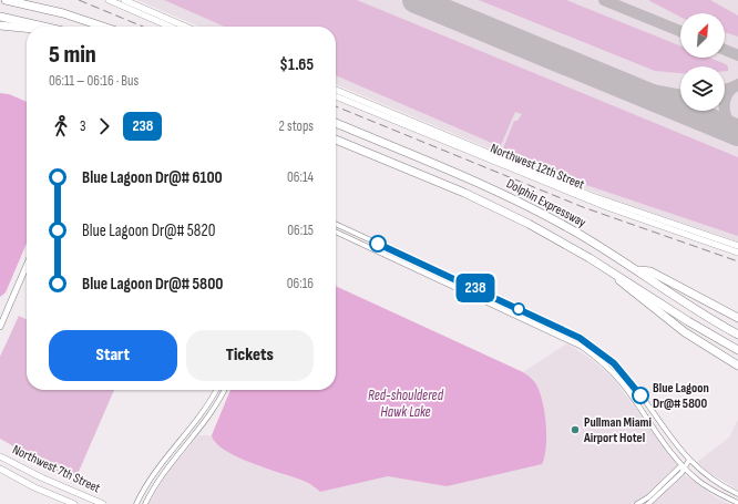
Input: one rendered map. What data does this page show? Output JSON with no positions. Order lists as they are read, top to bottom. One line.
{"streets":{"highway":["Dolphin Expressway"],"main road":["Northwest 12th Street","Northwest 7th Street"]},"water":["Red-shouldered Hawk Lake"],"places":["Blue Lagoon Dr@# 5800","Pullman Miami Airport Hotel"],"lines":["bus line 238"],"north":"top right","page":{"on_map":"238","heading":["5 min","06:11 – 06:16 · Bus","$1.65"],"legs":["3","238","2 stops"],"list":[{"name":"Blue Lagoon Dr@# 6100","value":"06:14"},{"name":"Blue Lagoon Dr@# 5820","value":"06:15"},{"name":"Blue Lagoon Dr@# 5800","value":"06:16"}],"buttons":["Start","Tickets"]}}
